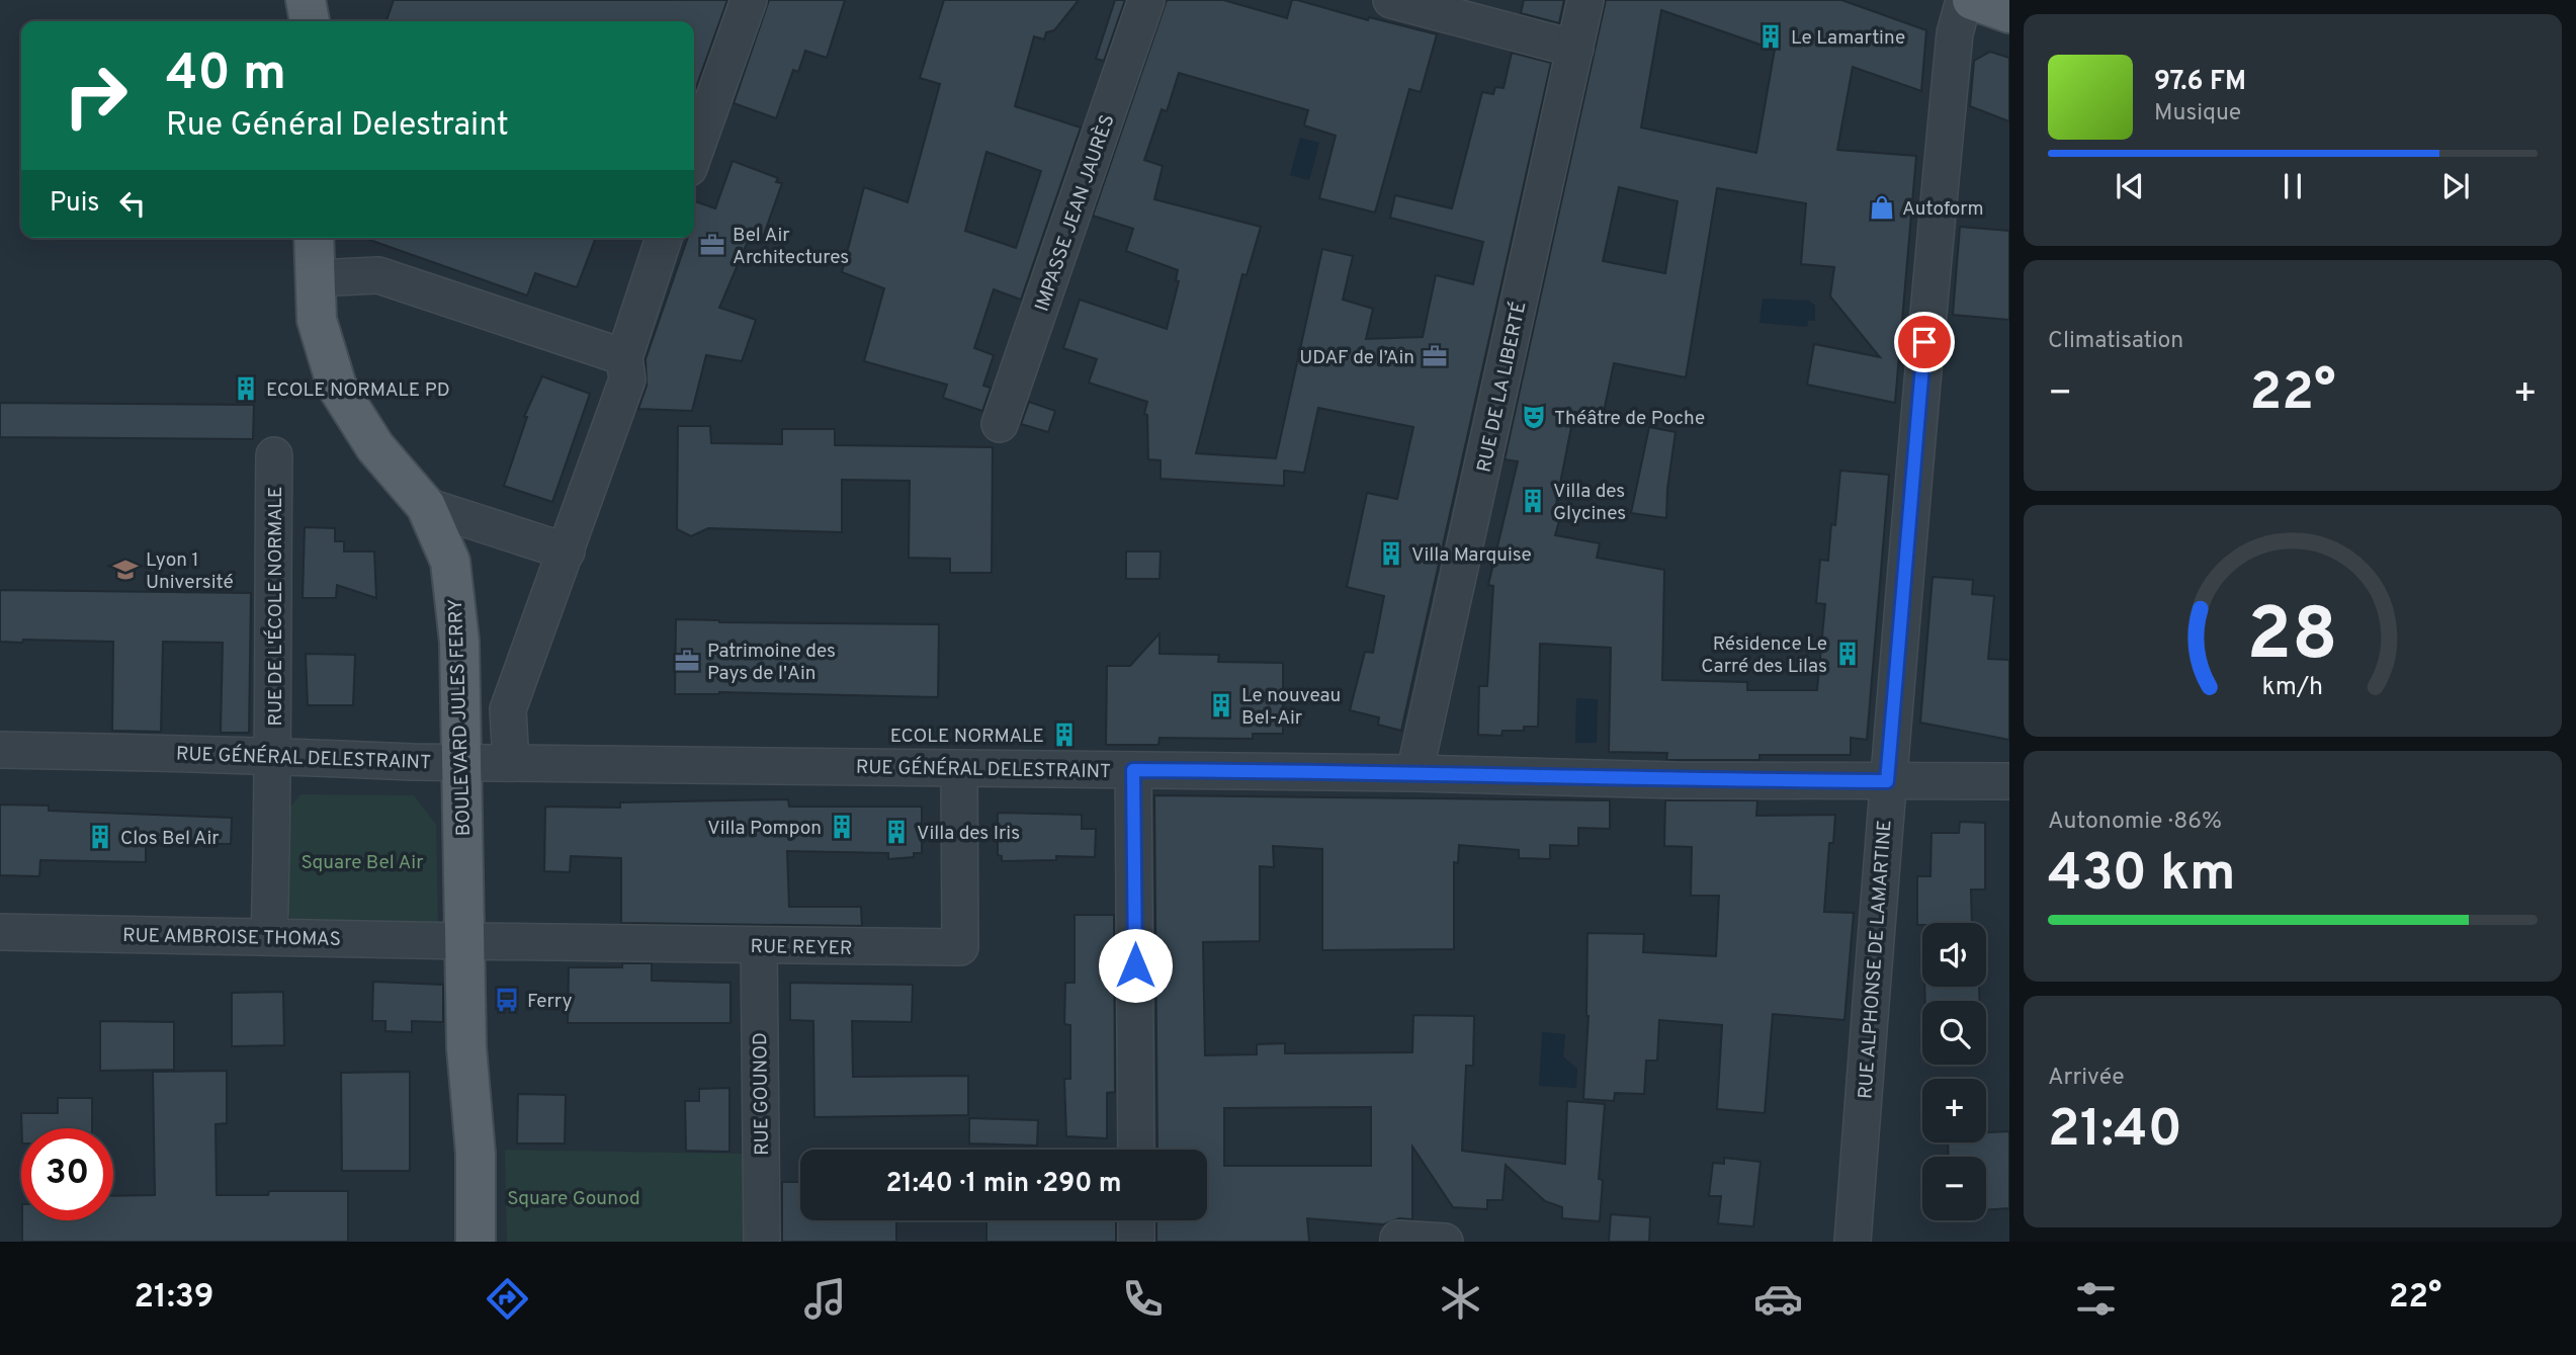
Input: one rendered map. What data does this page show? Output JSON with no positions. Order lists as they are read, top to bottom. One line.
{"streets":{"main road":["BOULEVARD JULES FERRY"],"street":["IMPASSE JEAN JAURÈS","RUE DE LA LIBERTÉ","RUE DE L'ÉCOLE NORMALE","RUE GÉNÉRAL DELESTRAINT","RUE AMBROISE THOMAS","RUE REYER","RUE ALPHONSE DE LAMARTINE","RUE GOUNOD"]},"crossings":[["RUE DE LA LIBERTÉ","RUE GÉNÉRAL DELESTRAINT"],["RUE DE L'ÉCOLE NORMALE","RUE GÉNÉRAL DELESTRAINT"],["BOULEVARD JULES FERRY","RUE GÉNÉRAL DELESTRAINT"],["BOULEVARD JULES FERRY","RUE AMBROISE THOMAS"],["BOULEVARD JULES FERRY","RUE REYER"],["RUE GÉNÉRAL DELESTRAINT","RUE REYER"],["RUE GÉNÉRAL DELESTRAINT","RUE ALPHONSE DE LAMARTINE"],["RUE AMBROISE THOMAS","RUE REYER"],["RUE REYER","RUE GOUNOD"]],"parks":["Square Bel Air","Square Gounod"],"places":{"building":["Le Lamartine","ECOLE NORMALE PD","Villa des Glycines","Villa Marquise","Résidence Le Carré des Lilas","Le nouveau Bel-Air","ECOLE NORMALE","Villa Pompon","Villa des Iris","Clos Bel Air"],"shop":["Autoform"],"office":["Bel Air Architectures","UDAF de l’Ain","Patrimoine des Pays de l'Ain"],"theatre":["Théâtre de Poche"],"school or university":["Lyon 1 Université"],"bus stop":["Ferry"]},"page":{"turn":["40 m","Rue Général Delestraint"],"song":["97.6 FM","Musique"],"then":"Puis","tile":["Climatisation",["Autonomie · 86%","430 km"],["Arrivée","21:40"]],"heat":["−","22°","+"],"map_buttons":["+","−"],"limit":"30","trip":"21:40 · 1 min · 290 m","tabs":["21:39","22°"],"gauge":["28","km/h"]}}
